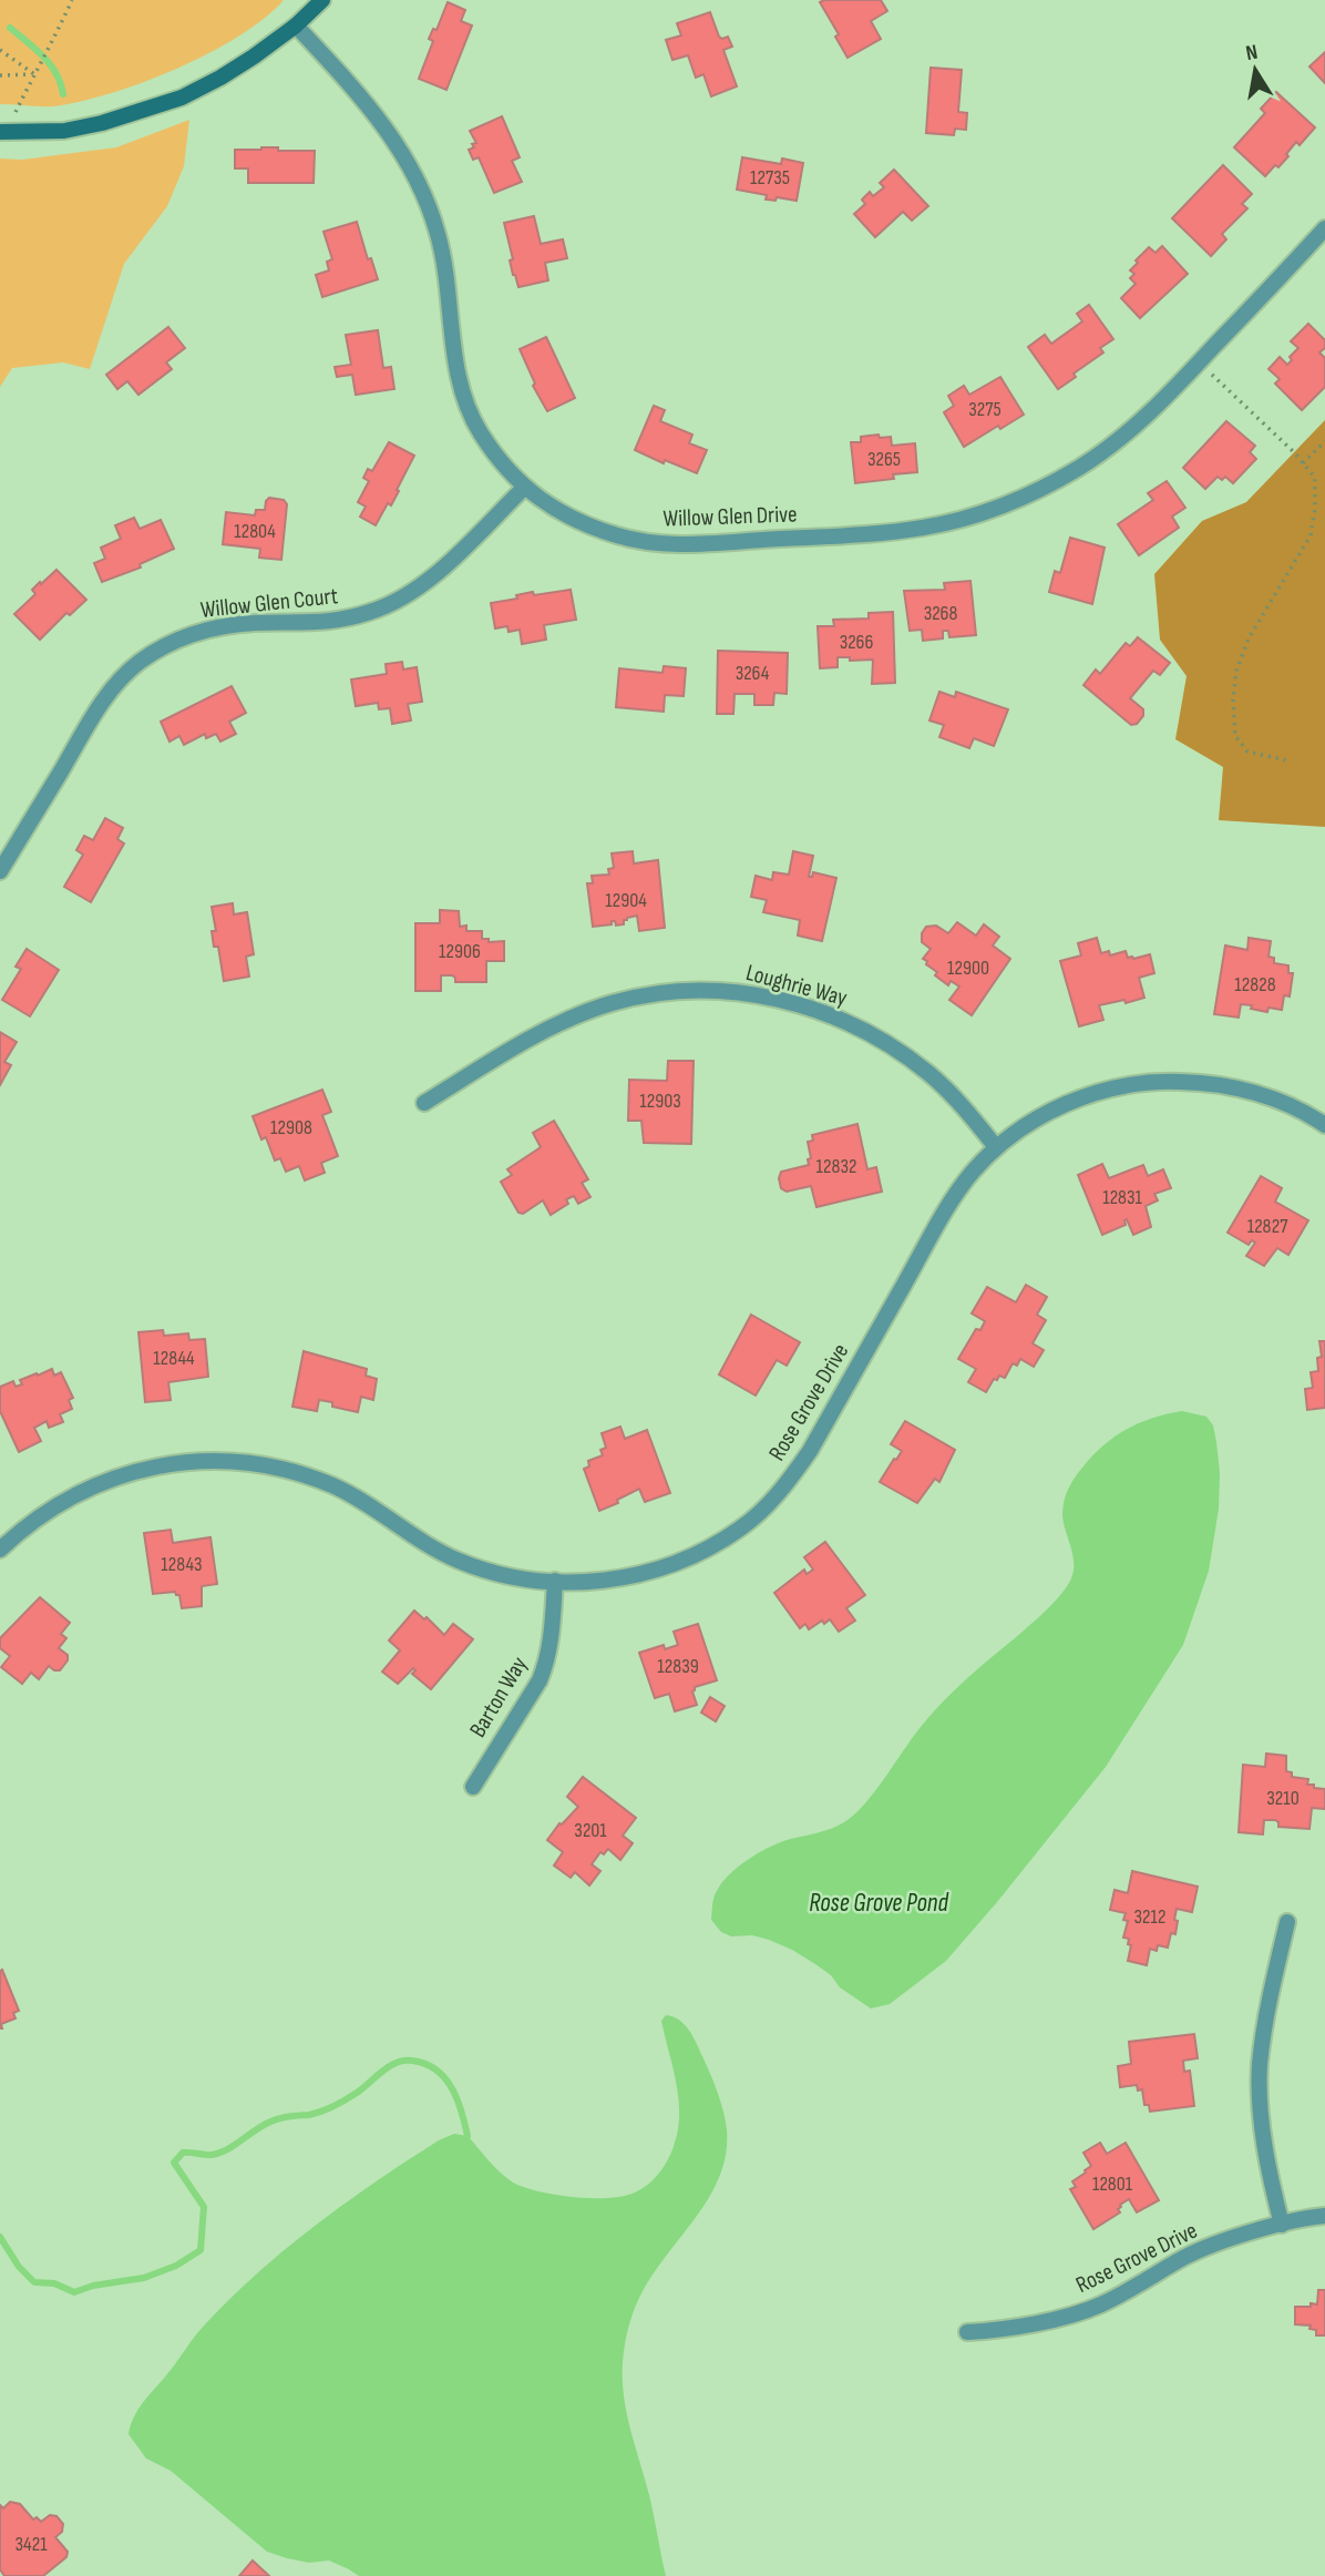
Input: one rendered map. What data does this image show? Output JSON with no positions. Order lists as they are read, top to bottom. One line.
{"streets":{"street":["Willow Glen Drive","Willow Glen Court","Loughrie Way","Rose Grove Drive","Barton Way"]},"crossings":[["Willow Glen Drive","Willow Glen Court"],["Loughrie Way","Rose Grove Drive"],["Rose Grove Drive","Barton Way"]],"water":["Rose Grove Pond"],"house_numbers":["12735","3275","3265","12804","3268","3266","3264","12904","12906","12900","12828","12903","12908","12832","12831","12827","12844","12843","12839","3210","3201","3212","12801","3421"],"north":"top"}
